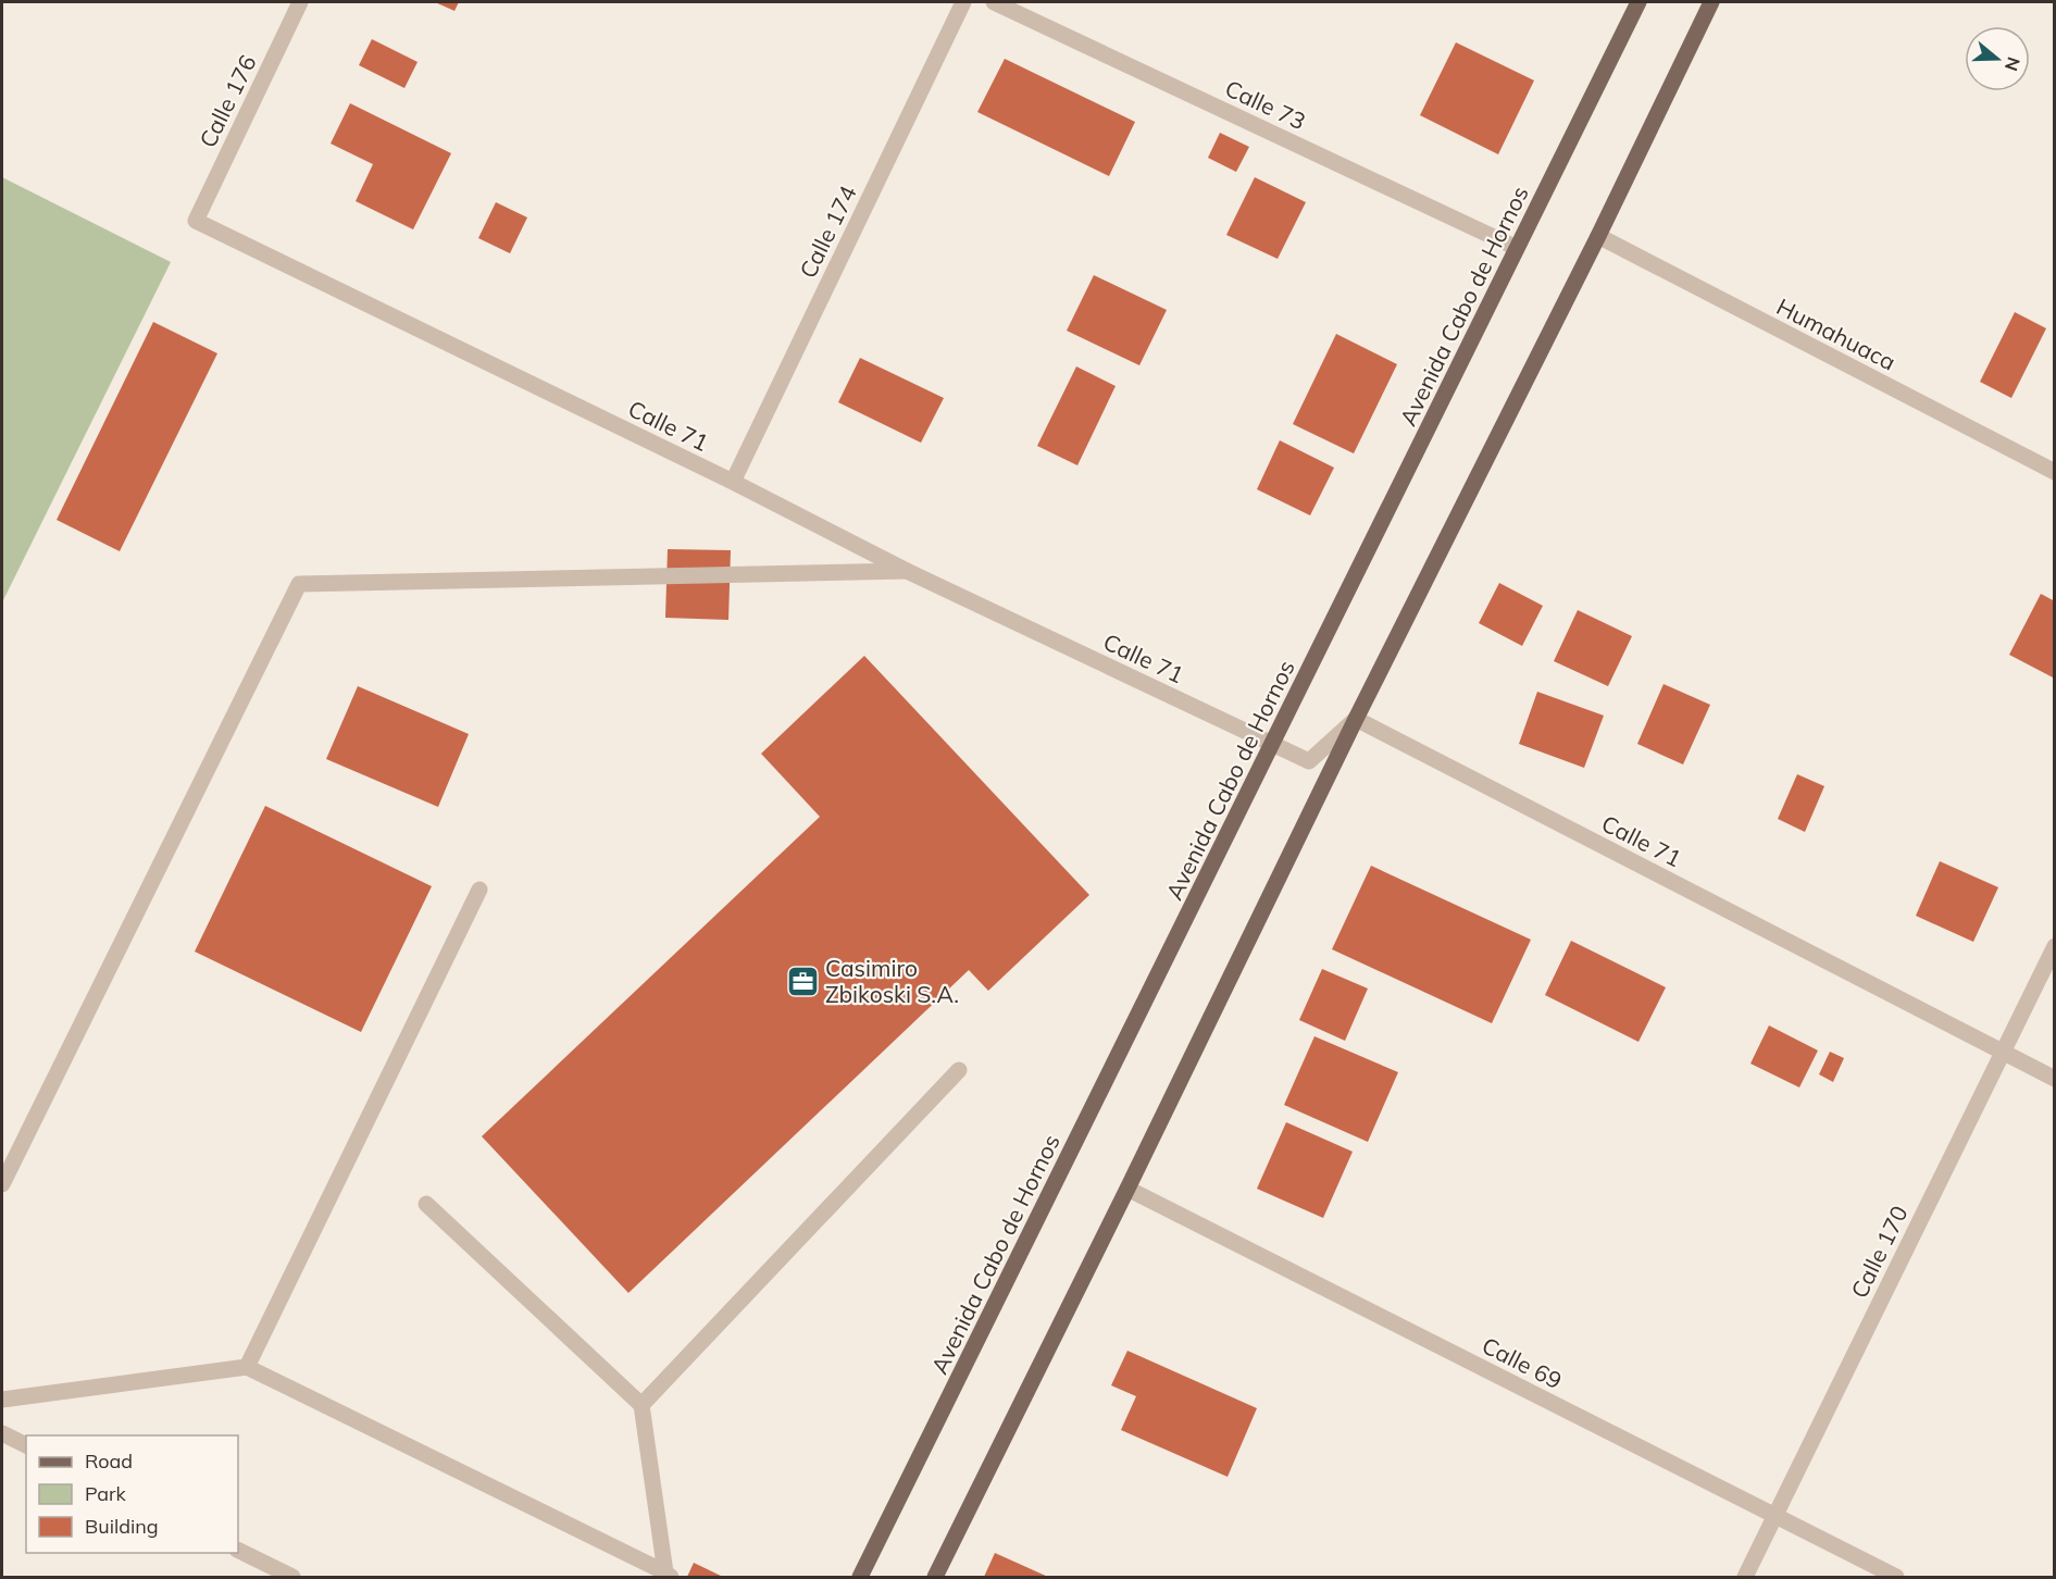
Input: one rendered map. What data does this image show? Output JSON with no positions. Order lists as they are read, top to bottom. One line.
{"streets":{"main road":["Avenida Cabo de Hornos"],"street":["Calle 176","Calle 73","Calle 174","Humahuaca","Calle 71","Calle 170","Calle 69"]},"crossings":[["Calle 176","Calle 71"],["Calle 73","Avenida Cabo de Hornos"],["Calle 174","Calle 71"],["Avenida Cabo de Hornos","Calle 71"],["Calle 71","Calle 170"],["Calle 170","Calle 69"]],"places":{"office":["Casimiro Zbikoski S.A."]},"legend":["Road","Park","Building"],"north":"right"}
